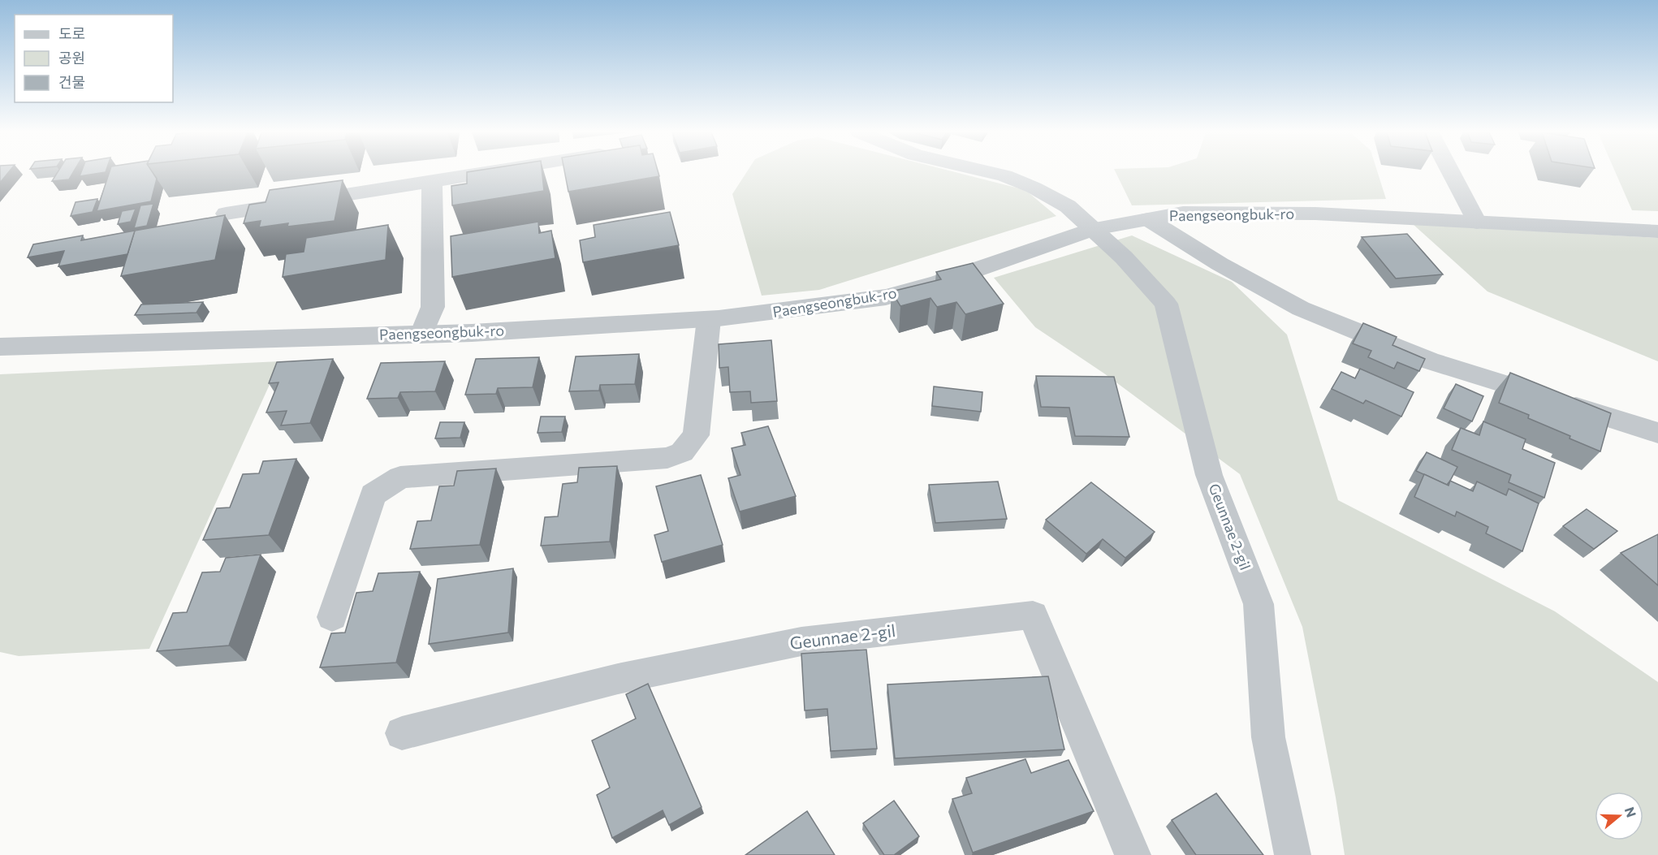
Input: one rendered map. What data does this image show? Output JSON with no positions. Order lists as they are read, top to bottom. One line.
{"streets":{"street":["Paengseongbuk-ro","Geunnae 2-gil"]},"crossings":[["Paengseongbuk-ro","Geunnae 2-gil"]],"legend":["도로","공원","건물"],"north":"right"}
